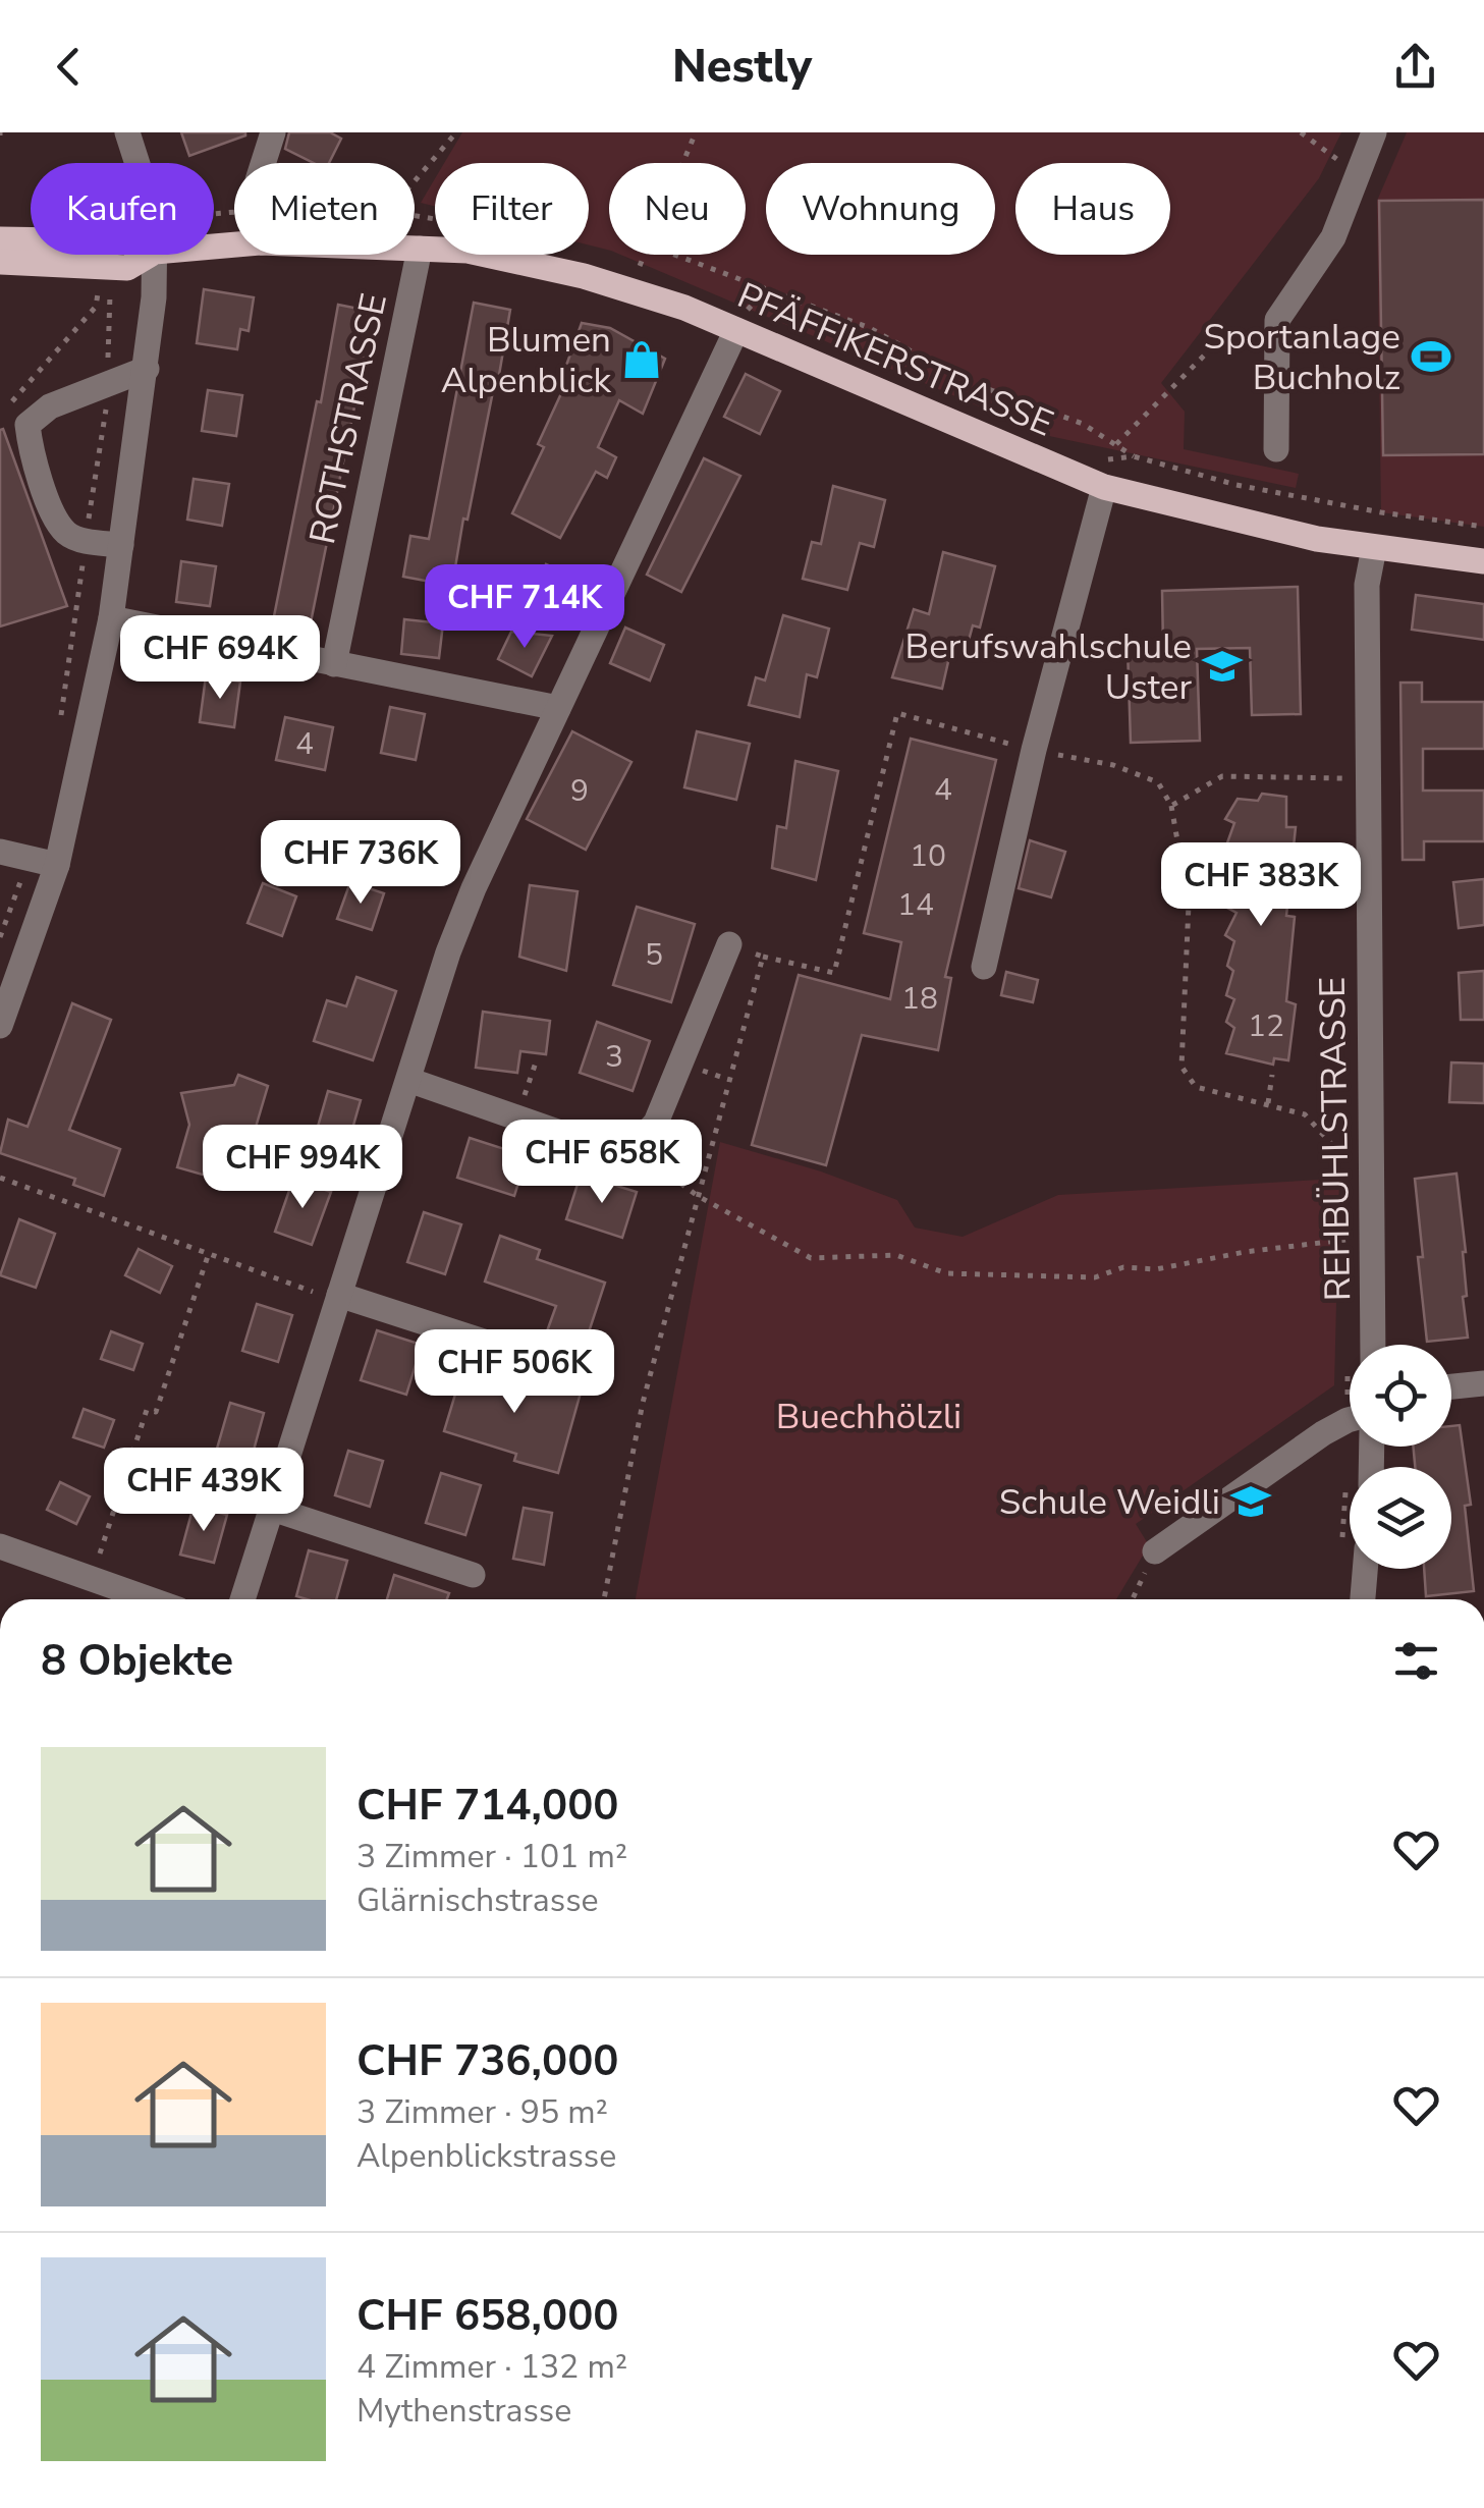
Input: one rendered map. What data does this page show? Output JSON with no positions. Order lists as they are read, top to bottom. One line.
{"streets":{"main road":["PFÄFFIKERSTRASSE"],"street":["ROTHSTRASSE","REHBÜHLSTRASSE"]},"crossings":[["PFÄFFIKERSTRASSE","ROTHSTRASSE"],["PFÄFFIKERSTRASSE","REHBÜHLSTRASSE"]],"parks":["Buechhölzli"],"places":{"sports":["Sportanlage Buchholz"],"shop":["Blumen Alpenblick"],"school or university":["Berufswahlschule Uster","Schule Weidli"]},"house_numbers":["4","4","9","10","14","5","18","12","3"],"page":{"header":"Nestly","chip":["Kaufen","Mieten","Filter","Neu","Wohnung","Haus"],"price":["CHF 714K","CHF 694K","CHF 736K","CHF 383K","CHF 658K","CHF 994K","CHF 506K","CHF 439K"],"heading":"8 Objekte","list":[{"name":"CHF 714,000","note":"3 Zimmer · 101 m² · Glärnischstrasse"},{"name":"CHF 736,000","note":"3 Zimmer · 95 m² · Alpenblickstrasse"},{"name":"CHF 658,000","note":"4 Zimmer · 132 m² · Mythenstrasse"}]}}
